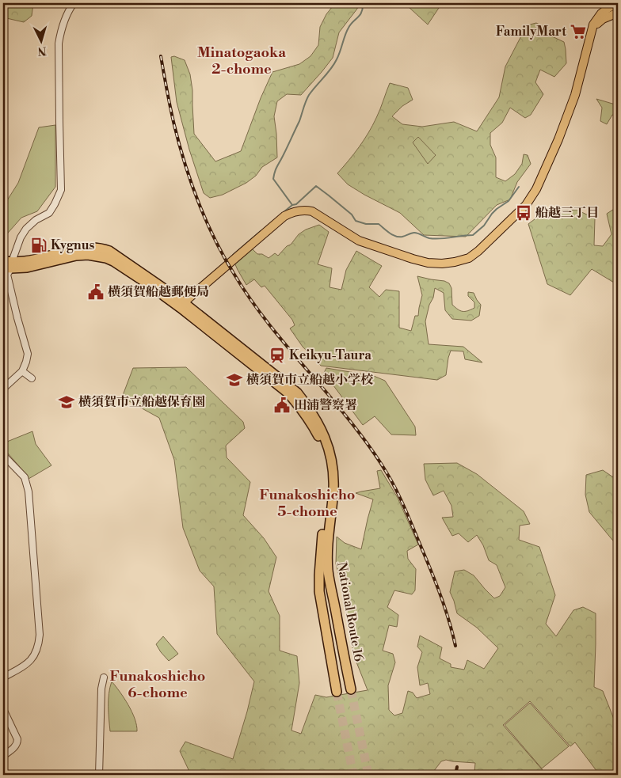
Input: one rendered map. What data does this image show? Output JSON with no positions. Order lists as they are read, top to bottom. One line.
{"streets":{"highway":["National Route 16"]},"districts":["Minatogaoka 2-chome","Funakoshicho 5-chome","Funakoshicho 6-chome"],"places":{"supermarket":["FamilyMart"],"bus stop":["船越三丁目"],"fuel station":["Kygnus"],"public building":["横須賀船越郵便局","田浦警察署"],"station":["Keikyu-Taura"],"school or university":["横須賀市立船越小学校","横須賀市立船越保育園"]},"north":"bottom"}
